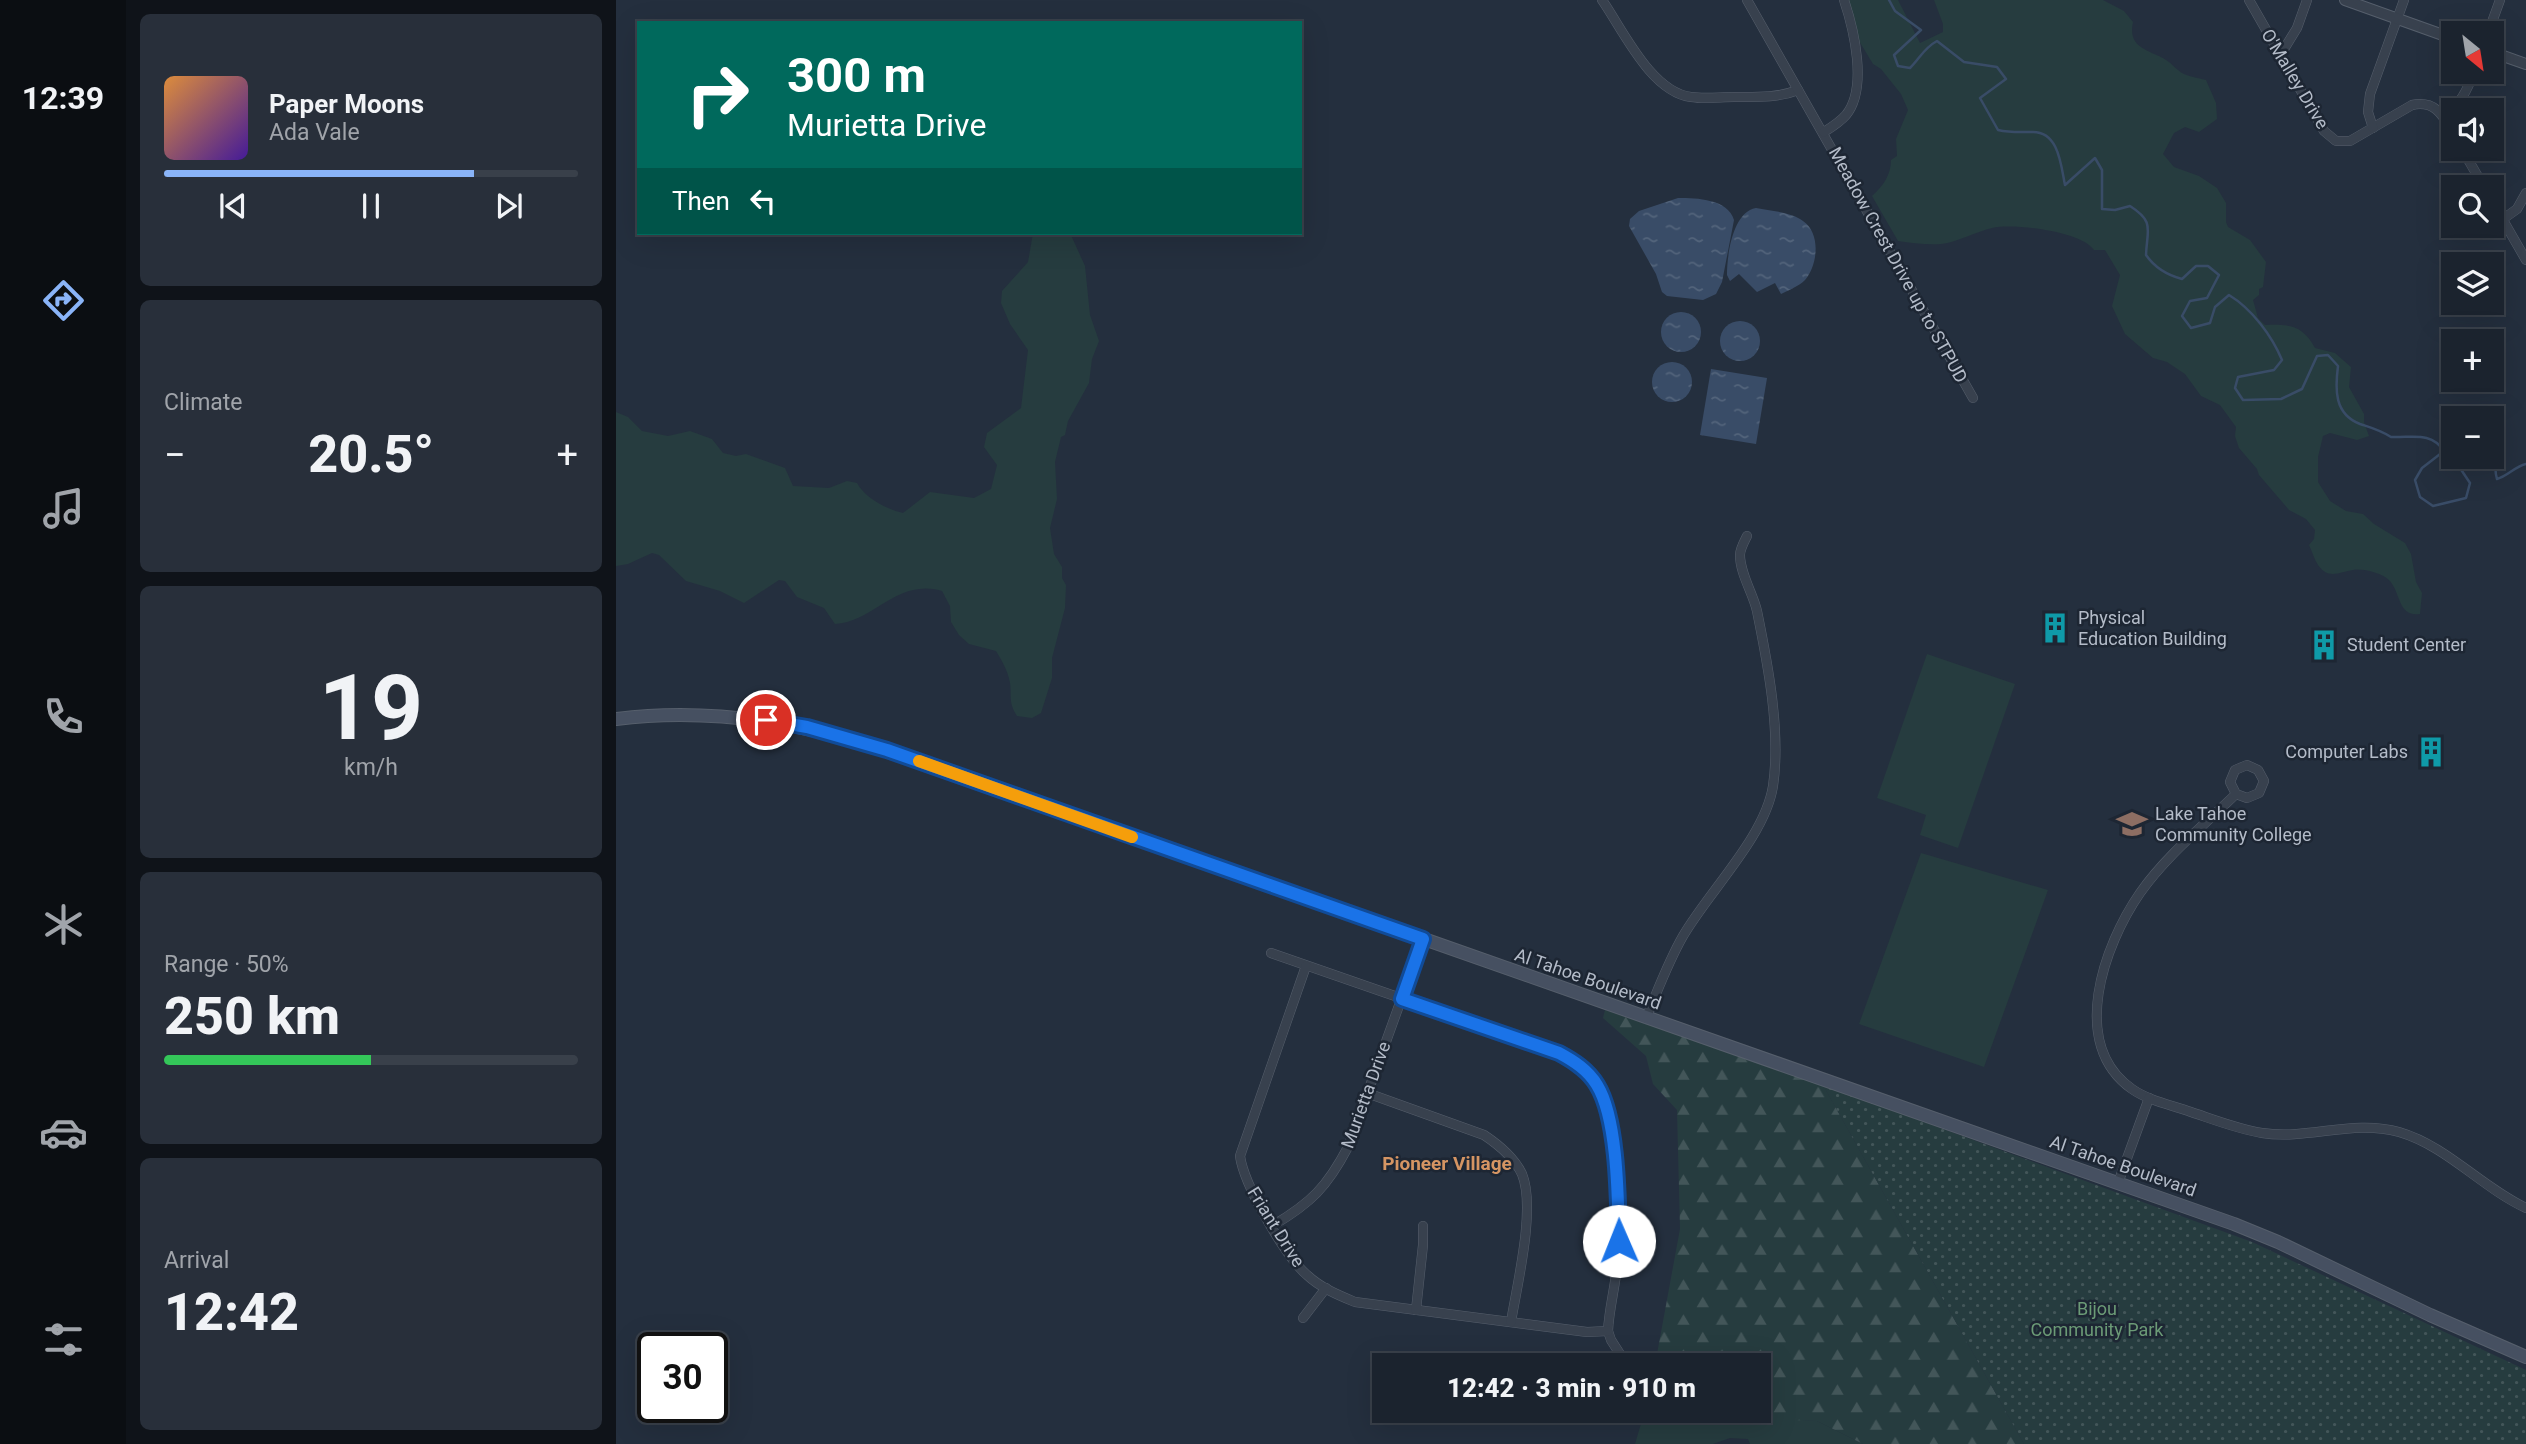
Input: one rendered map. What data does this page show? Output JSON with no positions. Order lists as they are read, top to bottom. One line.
{"streets":{"main road":["Al Tahoe Boulevard"],"street":["O'Malley Drive","Meadow Crest Drive up to STPUD","Murietta Drive","Friant Drive"]},"crossings":[["Al Tahoe Boulevard","Murietta Drive"],["Murietta Drive","Friant Drive"]],"districts":["Pioneer Village"],"parks":["Bijou Community Park"],"places":{"building":["Physical Education Building","Student Center","Computer Labs"],"school or university":["Lake Tahoe Community College"]},"north":"bottom right","page":{"tabs":"12:39","map_buttons":["+","−"],"turn":["300 m","Murietta Drive"],"song":["Paper Moons","Ada Vale"],"then":"Then","tile":["Climate",["19","km/h"],["Range · 50%","250 km"],["Arrival","12:42"]],"heat":["−","20.5°","+"],"limit":"30","trip":"12:42 · 3 min · 910 m"}}
